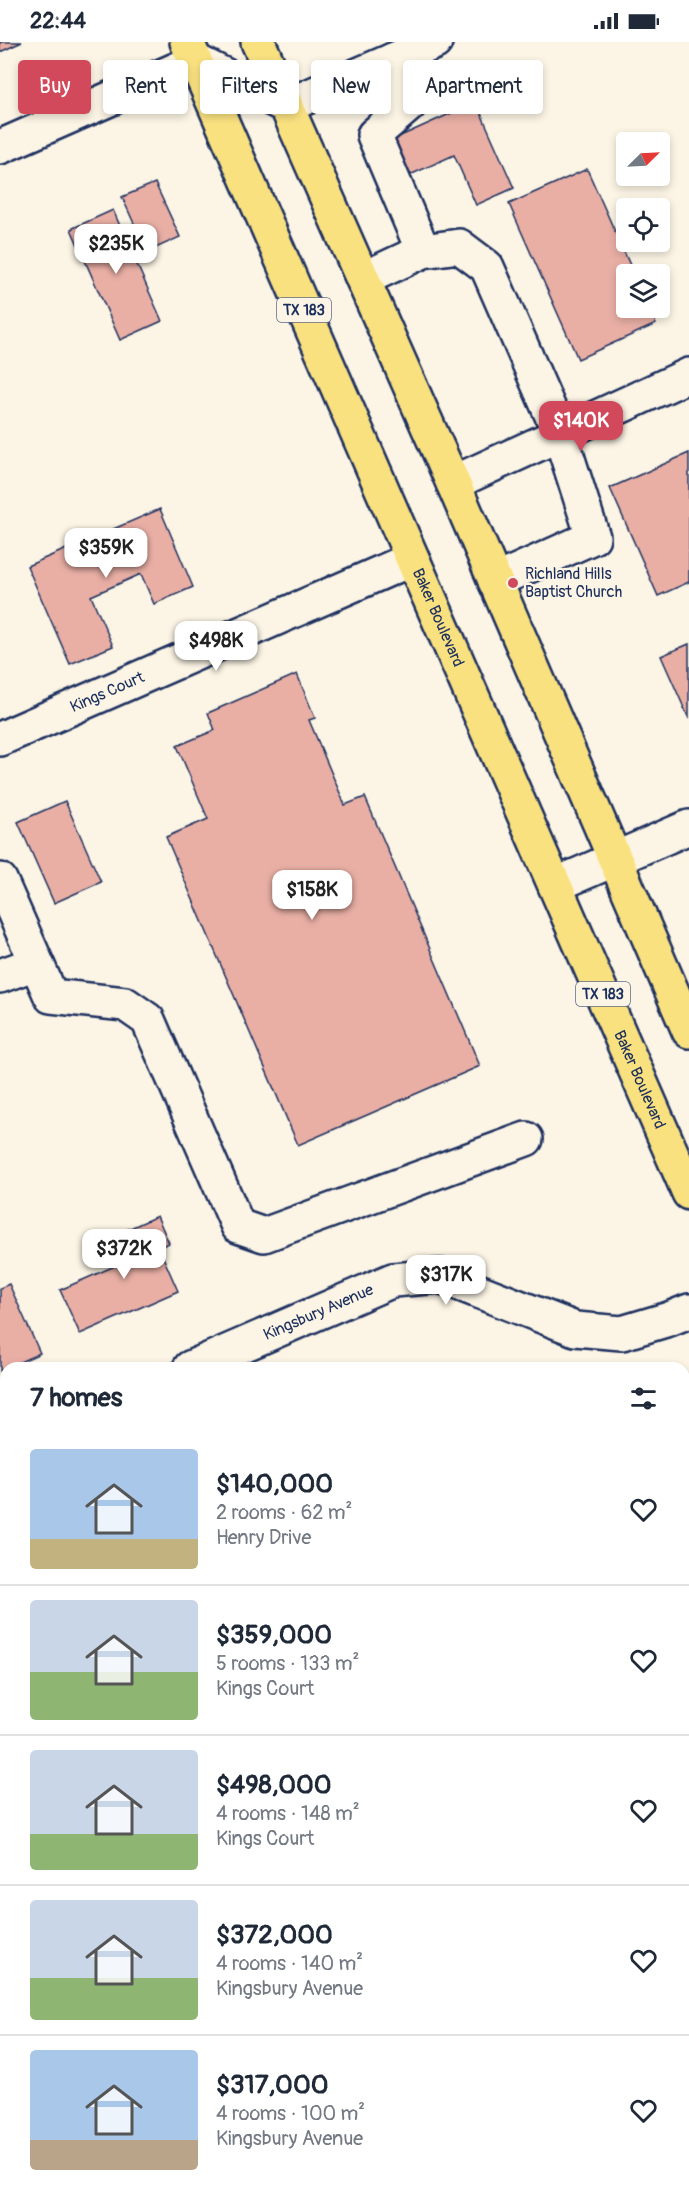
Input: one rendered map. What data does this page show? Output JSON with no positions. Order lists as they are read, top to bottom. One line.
{"streets":{"main road":["TX 183","Baker Boulevard"],"street":["Kings Court","Kingsbury Avenue"]},"crossings":[["Baker Boulevard","Kings Court"]],"places":["Richland Hills Baptist Church"],"north":"top right","page":{"status":"22:44","chip":["Buy","Rent","Filters","New","Apartment"],"price":["$235K","$140K","$359K","$498K","$158K","$372K","$317K"],"heading":"7 homes","list":[{"name":"$140,000","note":"2 rooms · 62 m² · Henry Drive"},{"name":"$359,000","note":"5 rooms · 133 m² · Kings Court"},{"name":"$498,000","note":"4 rooms · 148 m² · Kings Court"},{"name":"$372,000","note":"4 rooms · 140 m² · Kingsbury Avenue"},{"name":"$317,000","note":"4 rooms · 100 m² · Kingsbury Avenue"}]}}
